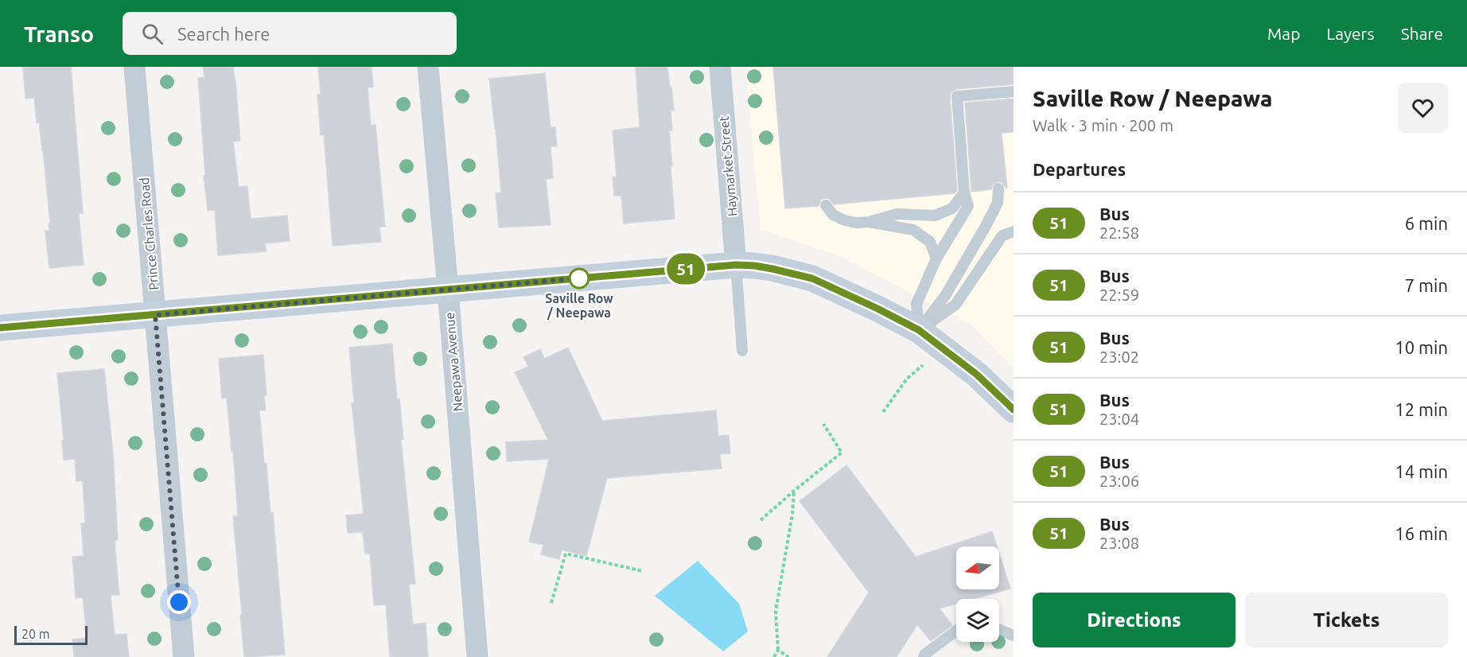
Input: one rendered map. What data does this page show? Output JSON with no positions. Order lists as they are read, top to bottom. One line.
{"streets":{"street":["Haymarket Street","Prince Charles Road","Neepawa Avenue"]},"places":["Saville Row / Neepawa"],"lines":["bus line 51"],"scale_bar":"20 m","north":"left","page":{"header":"Transo","search":"Search here","nav":["Map","Layers","Share"],"on_map":"51","heading":[["Saville Row / Neepawa","Walk · 3 min · 200 m"],"Departures"],"list":[{"mark":"51","name":"Bus","note":"22:58","value":"6 min"},{"mark":"51","name":"Bus","note":"22:59","value":"7 min"},{"mark":"51","name":"Bus","note":"23:02","value":"10 min"},{"mark":"51","name":"Bus","note":"23:04","value":"12 min"},{"mark":"51","name":"Bus","note":"23:06","value":"14 min"},{"mark":"51","name":"Bus","note":"23:08","value":"16 min"}],"buttons":["Directions","Tickets"],"scale":"20 m"}}
